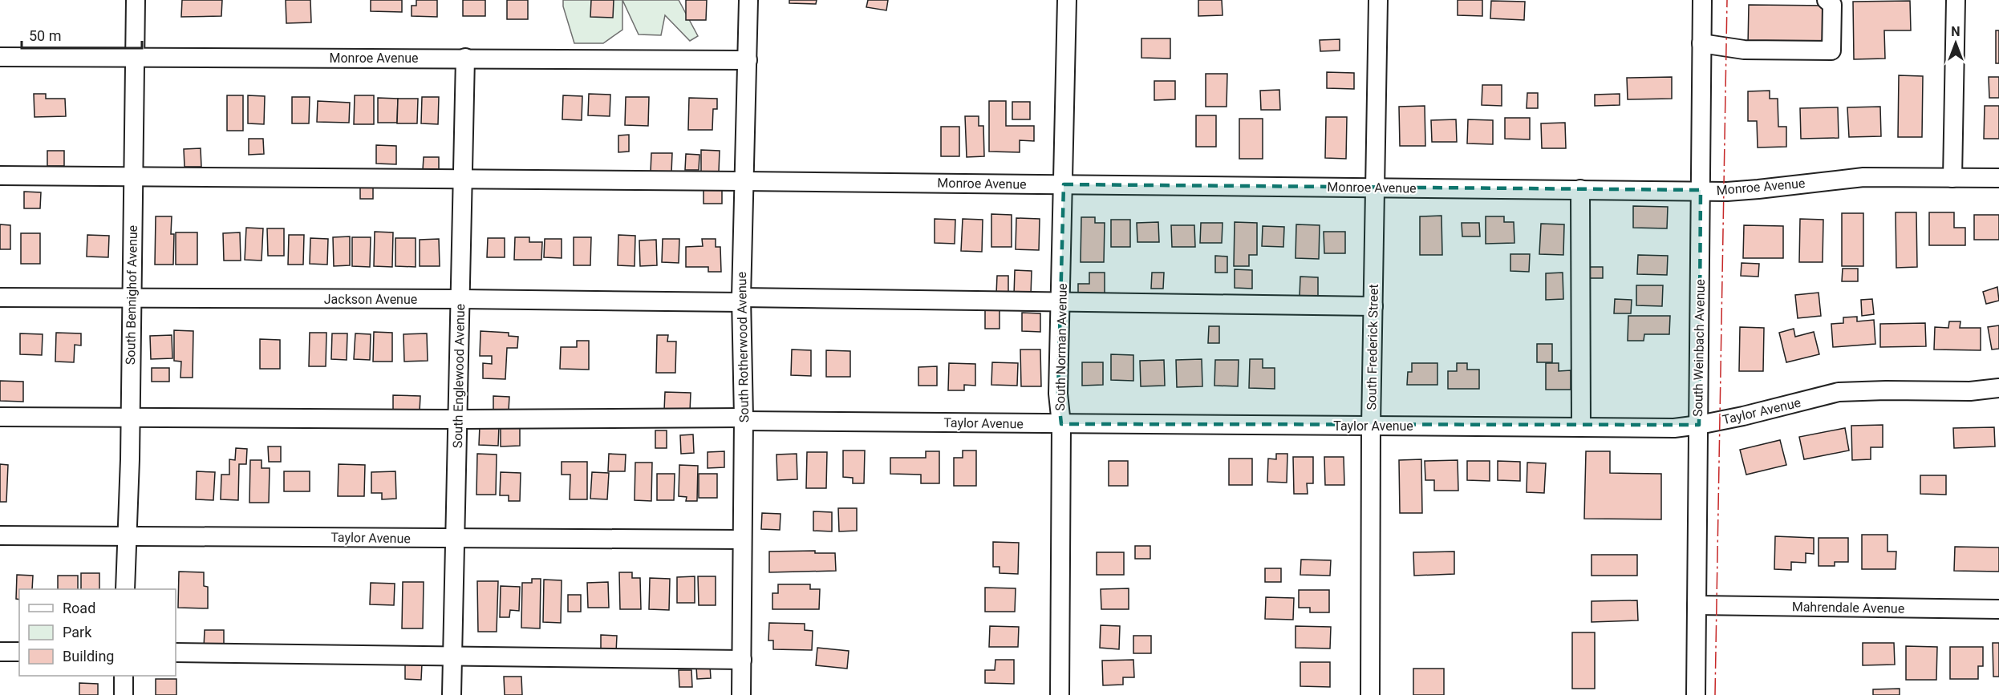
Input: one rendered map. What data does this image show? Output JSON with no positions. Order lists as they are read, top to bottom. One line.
{"streets":{"street":["Monroe Avenue","South Bennighof Avenue","Jackson Avenue","South Rotherwood Avenue","South Norman Avenue","South Frederick Street","South Weinbach Avenue","South Englewood Avenue","Taylor Avenue","Mahrendale Avenue"]},"crossings":[["Monroe Avenue","South Bennighof Avenue"],["Monroe Avenue","South Rotherwood Avenue"],["Monroe Avenue","South Norman Avenue"],["Monroe Avenue","South Frederick Street"],["Monroe Avenue","South Weinbach Avenue"],["Monroe Avenue","South Englewood Avenue"],["South Bennighof Avenue","Jackson Avenue"],["South Bennighof Avenue","Taylor Avenue"],["Jackson Avenue","South Rotherwood Avenue"],["Jackson Avenue","South Norman Avenue"],["Jackson Avenue","South Frederick Street"],["Jackson Avenue","South Englewood Avenue"],["South Rotherwood Avenue","Taylor Avenue"],["South Norman Avenue","Taylor Avenue"],["South Frederick Street","Taylor Avenue"],["South Weinbach Avenue","Taylor Avenue"],["South Weinbach Avenue","Mahrendale Avenue"],["South Englewood Avenue","Taylor Avenue"]],"legend":["Road","Park","Building"],"scale_bar":"50 m","north":"top"}
